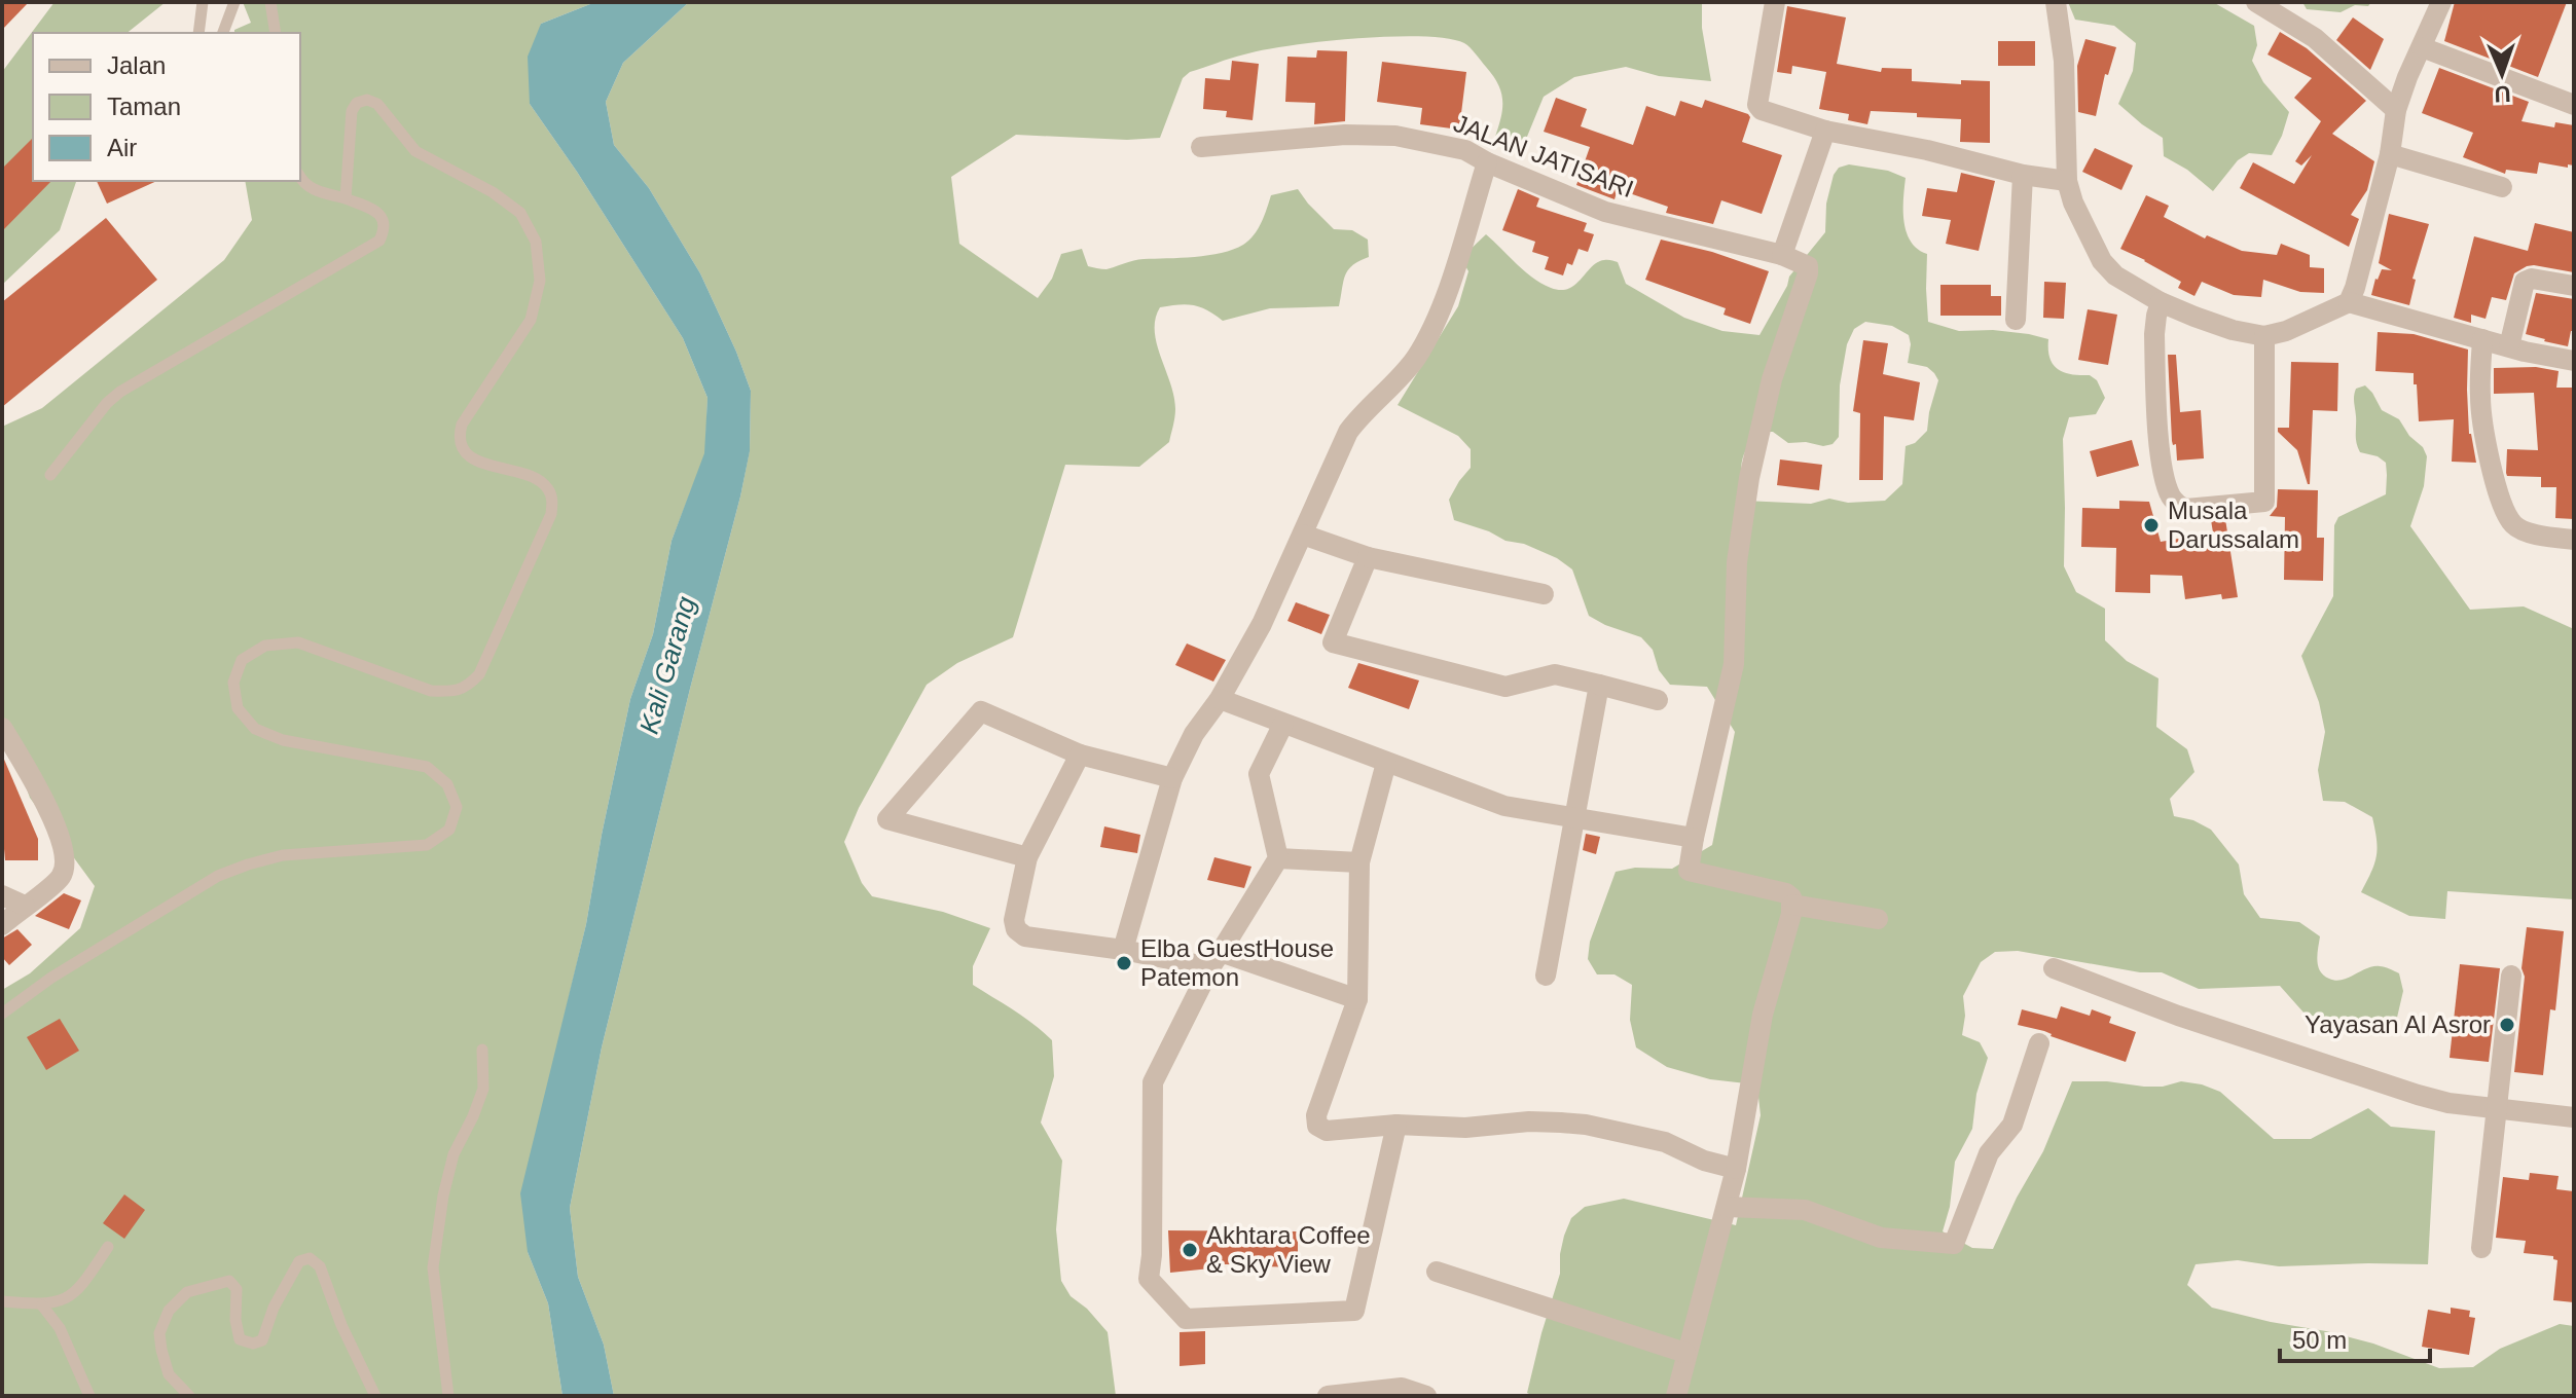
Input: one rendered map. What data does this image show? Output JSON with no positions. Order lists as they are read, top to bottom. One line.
{"streets":{"street":["JALAN JATISARI"]},"water":["Kali Garang"],"places":["Musala Darussalam","Elba GuestHouse Patemon","Yayasan Al Asror","Akhtara Coffee & Sky View"],"legend":["Jalan","Taman","Air"],"scale_bar":"50 m","north":"bottom"}
